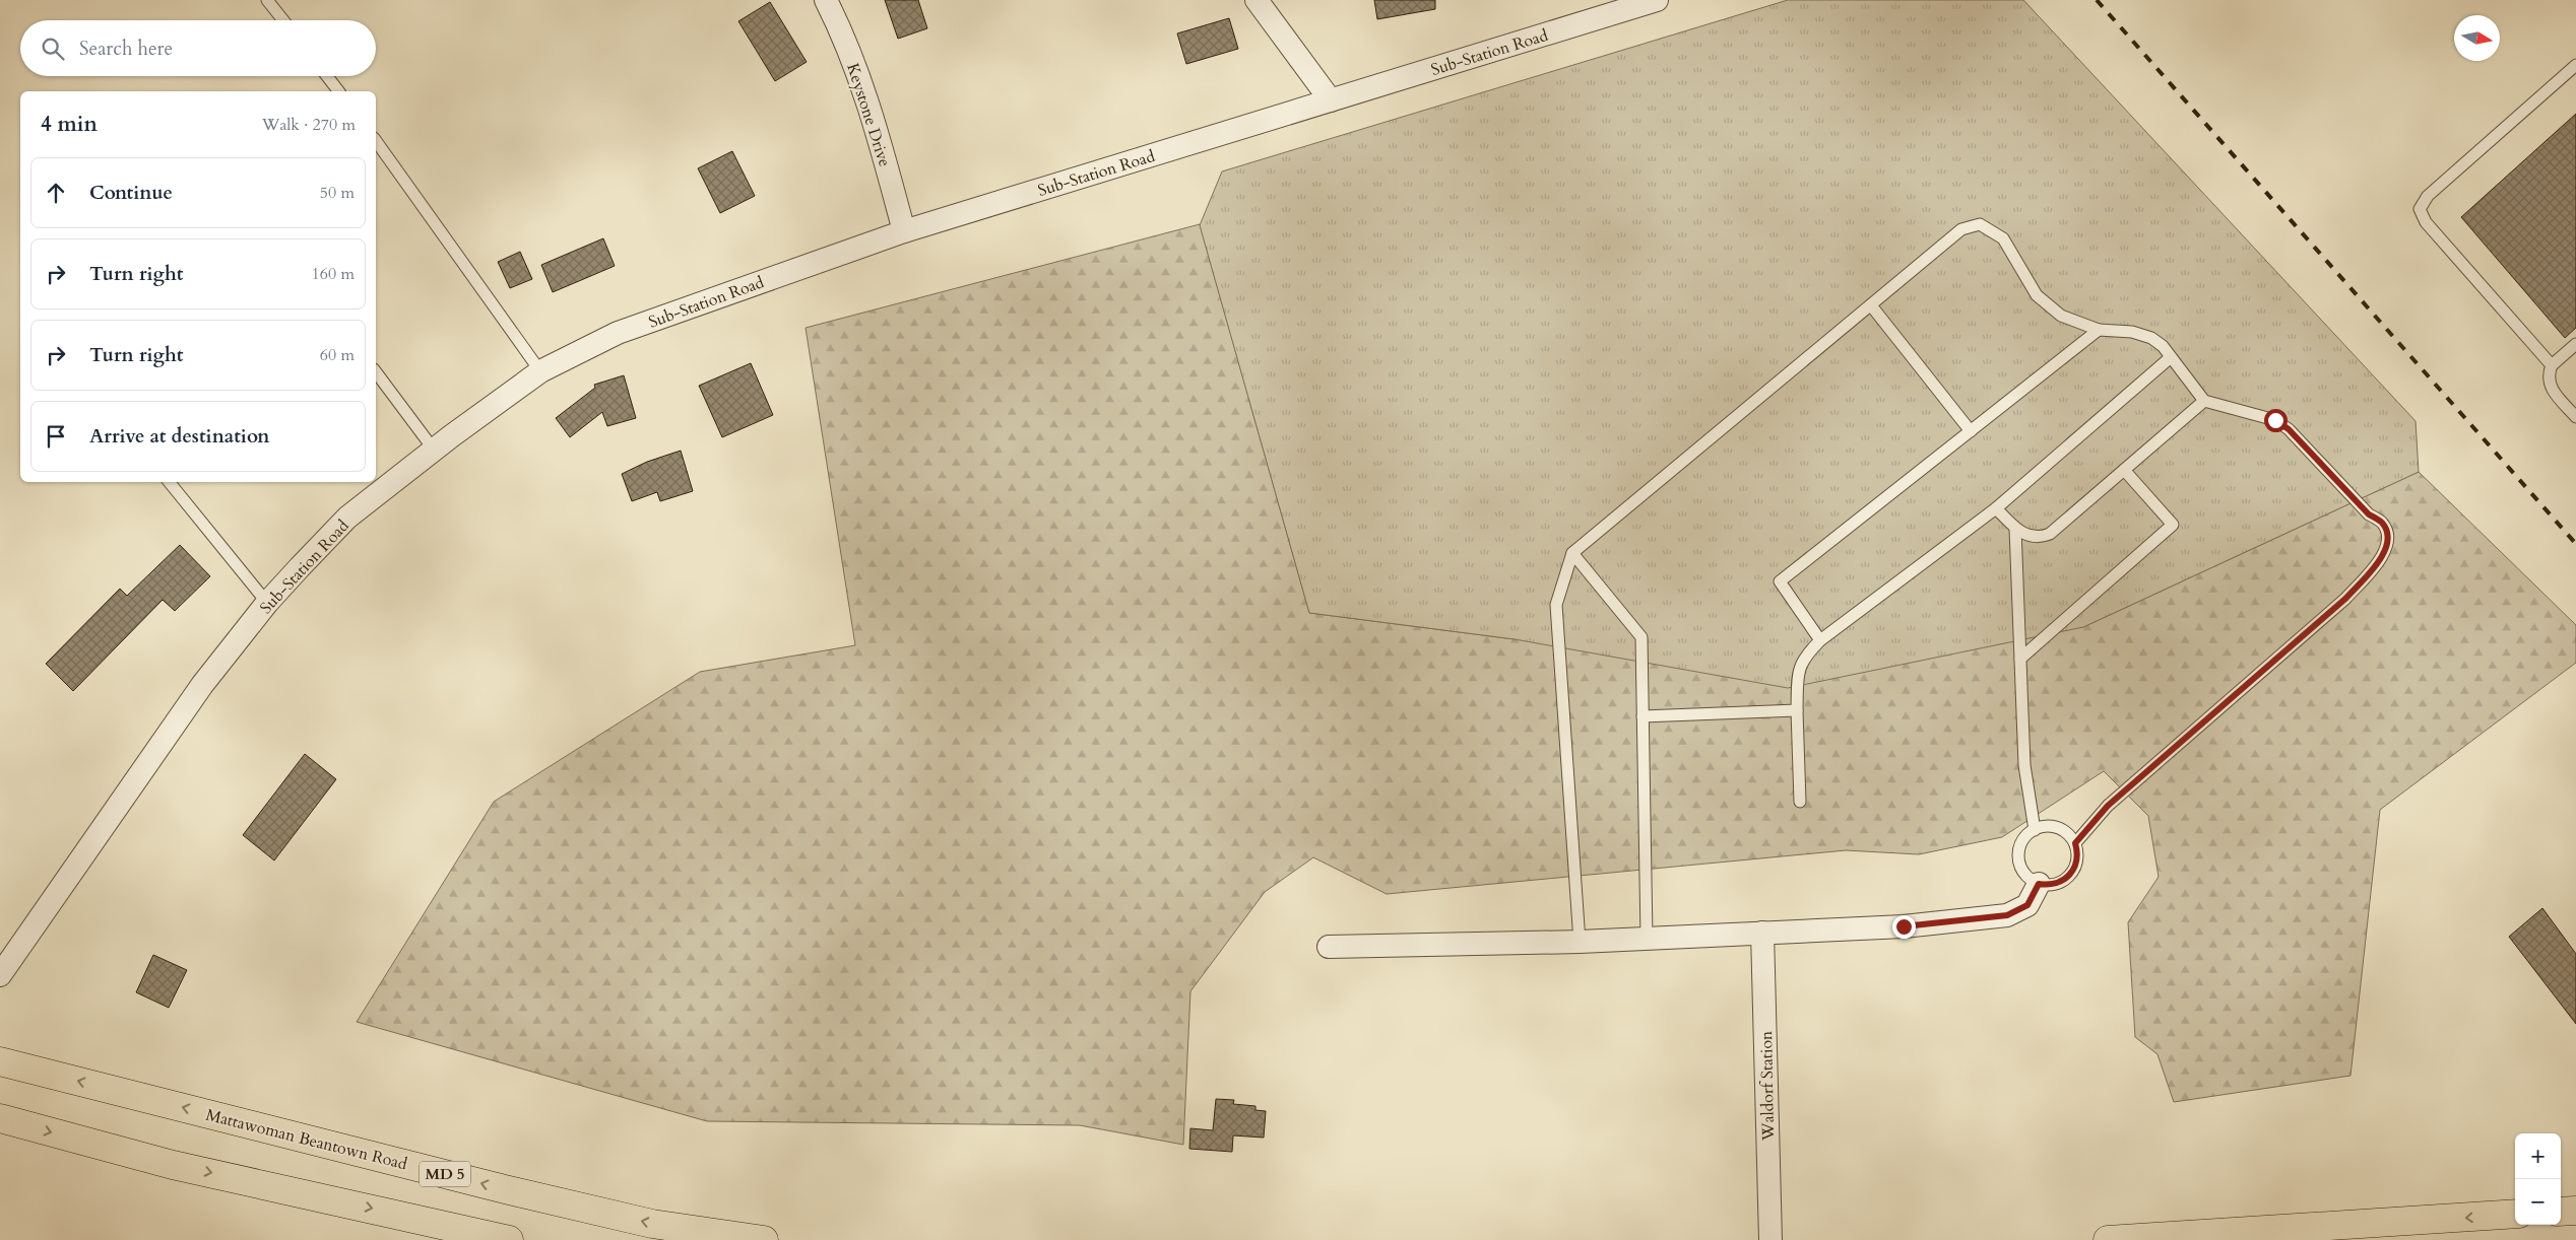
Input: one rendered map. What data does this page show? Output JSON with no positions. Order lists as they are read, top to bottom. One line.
{"streets":{"highway":["Mattawoman Beantown Road","MD 5"],"street":["Sub-Station Road","Keystone Drive","Waldorf Station"]},"crossings":[["Sub-Station Road","Keystone Drive"]],"north":"right","page":{"search":"Search here","heading":["4 min","Walk · 270 m"],"list":[["Continue","50 m"],["Turn right","160 m"],["Turn right","60 m"],"Arrive at destination"],"map_buttons":["+","−"]}}
